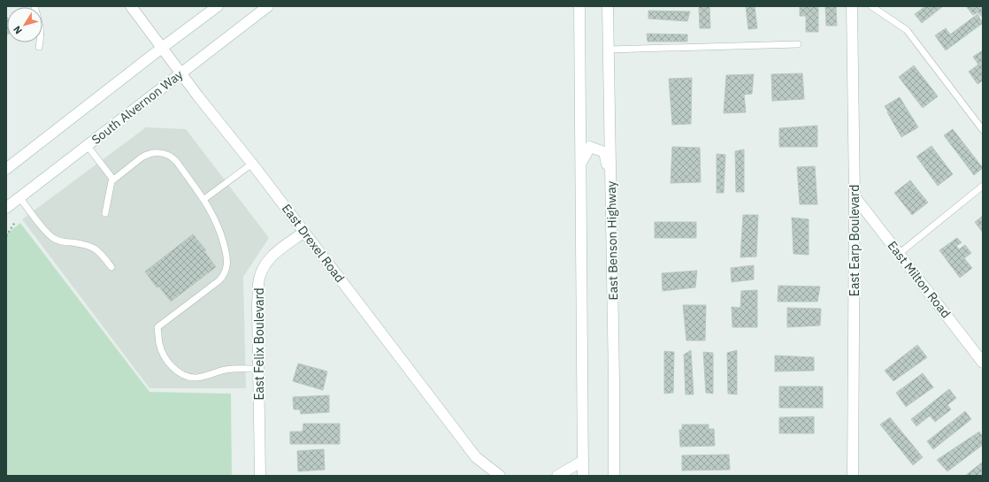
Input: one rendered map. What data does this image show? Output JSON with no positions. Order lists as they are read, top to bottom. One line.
{"streets":{"main road":["South Alvernon Way","East Benson Highway","East Earp Boulevard","East Drexel Road","East Milton Road","East Felix Boulevard"]},"crossings":[["South Alvernon Way","East Drexel Road"],["East Earp Boulevard","East Milton Road"],["East Drexel Road","East Felix Boulevard"]],"north":"bottom left"}
